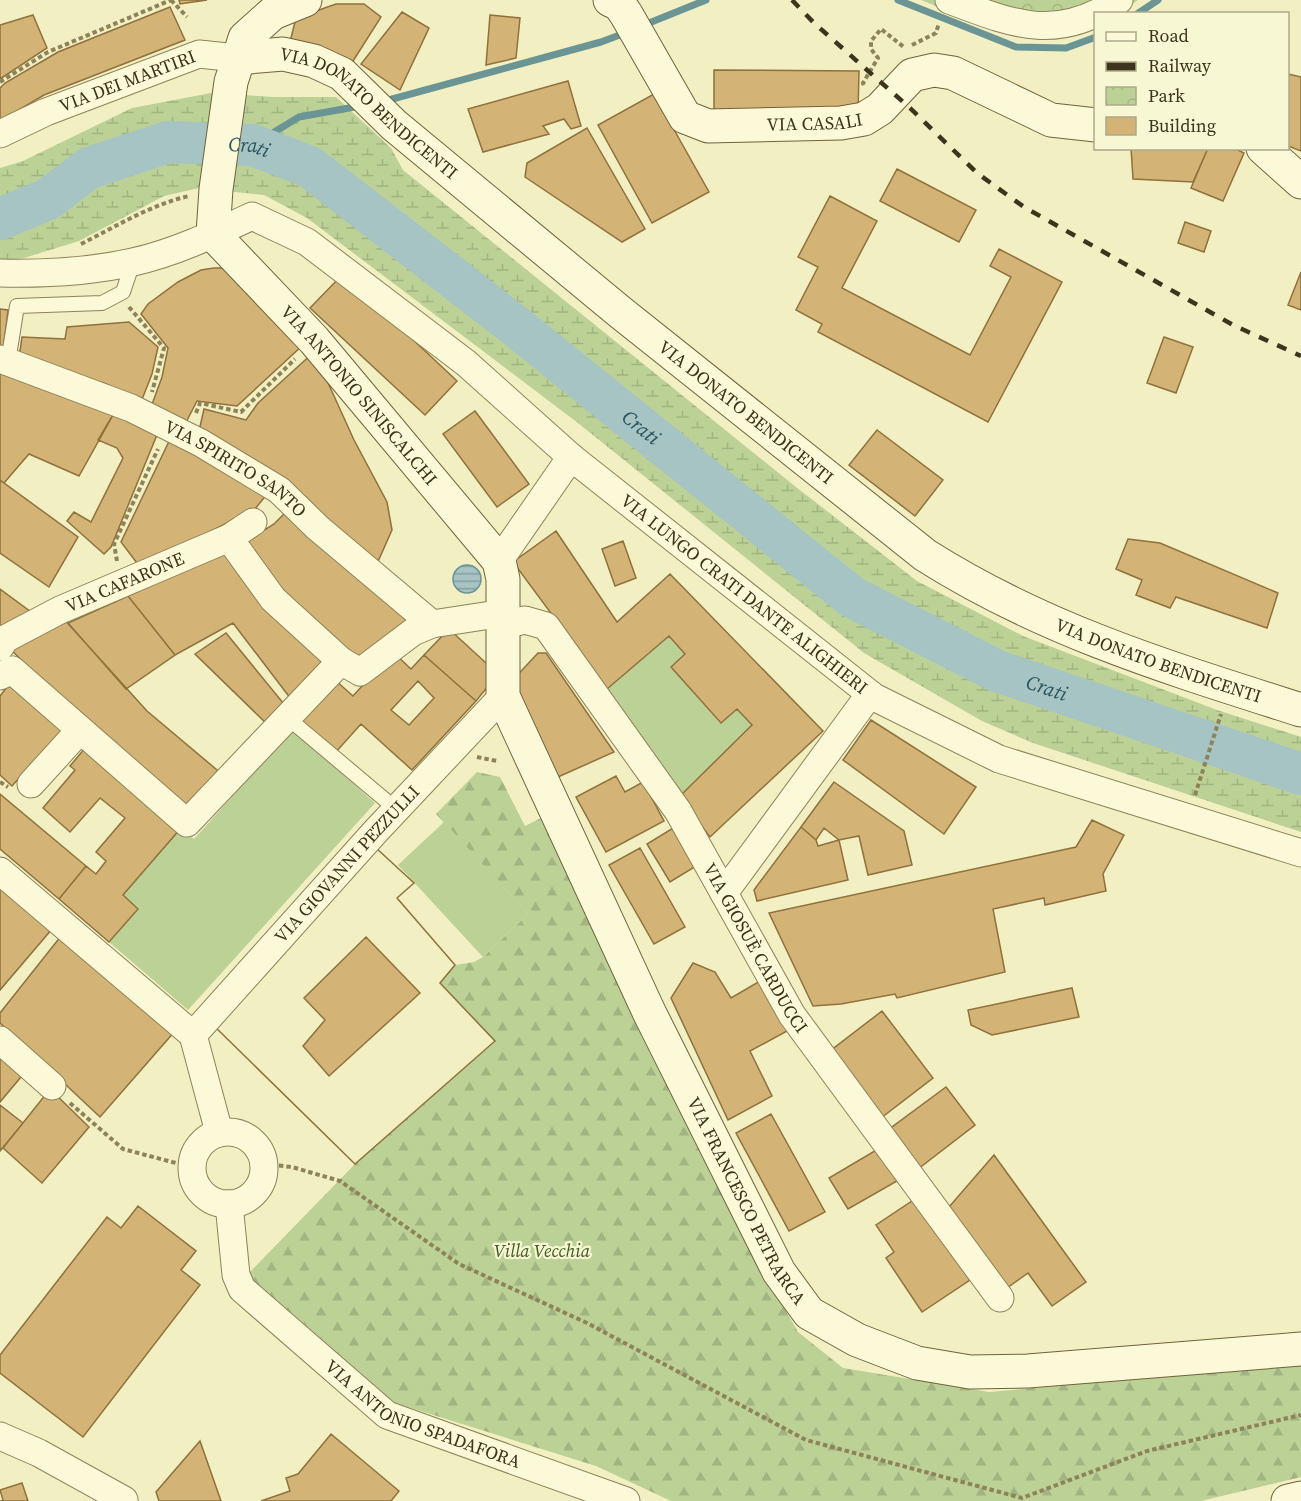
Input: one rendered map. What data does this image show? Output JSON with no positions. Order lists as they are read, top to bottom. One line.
{"streets":{"street":["VIA DEI MARTIRI","VIA DONATO BENDICENTI","VIA CASALI","VIA ANTONIO SINISCALCHI","VIA SPIRITO SANTO","VIA CAFARONE","VIA LUNGO CRATI DANTE ALIGHIERI","VIA GIOVANNI PEZZULLI","VIA GIOSUÈ CARDUCCI","VIA FRANCESCO PETRARCA","VIA ANTONIO SPADAFORA"]},"crossings":[["VIA DEI MARTIRI","VIA DONATO BENDICENTI"],["VIA ANTONIO SINISCALCHI","VIA LUNGO CRATI DANTE ALIGHIERI"],["VIA SPIRITO SANTO","VIA GIOSUÈ CARDUCCI"],["VIA GIOVANNI PEZZULLI","VIA FRANCESCO PETRARCA"]],"water":["Crati"],"parks":["Villa Vecchia"],"legend":["Road","Railway","Park","Building"]}
